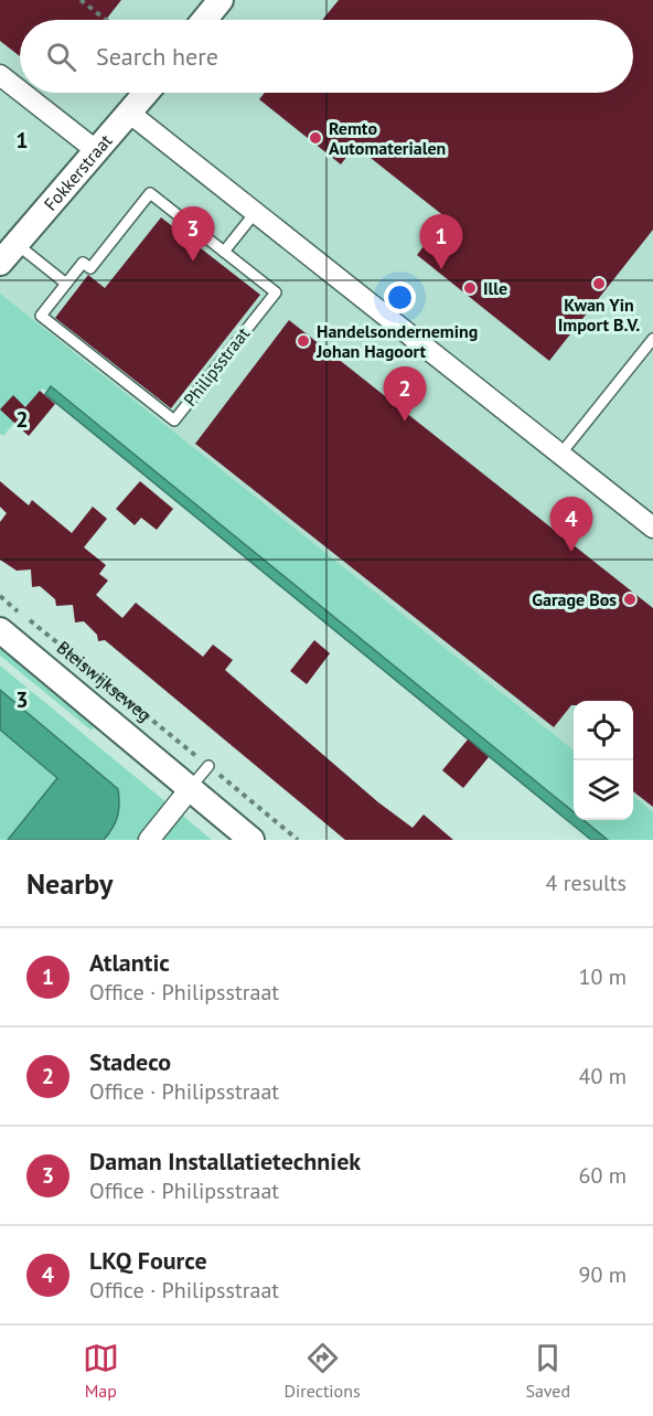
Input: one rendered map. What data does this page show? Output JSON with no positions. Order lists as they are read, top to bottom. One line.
{"streets":{"street":["Fokkerstraat","Bleiswijkseweg"],"lane":["Philipsstraat"]},"places":["Remto Automaterialen","Kwan Yin Import B.V.","Ille","Handelsonderneming Johan Hagoort","Garage Bos"],"page":{"search":"Search here","pins":["3","1","2","4"],"heading":["Nearby","4 results"],"list":[{"mark":"1","name":"Atlantic","note":"Office · Philipsstraat","value":"10 m"},{"mark":"2","name":"Stadeco","note":"Office · Philipsstraat","value":"40 m"},{"mark":"3","name":"Daman Installatietechniek","note":"Office · Philipsstraat","value":"60 m"},{"mark":"4","name":"LKQ Fource","note":"Office · Philipsstraat","value":"90 m"}],"nav":["Map","Directions","Saved"]},"grid":{"rows":["1","2","3"]}}
